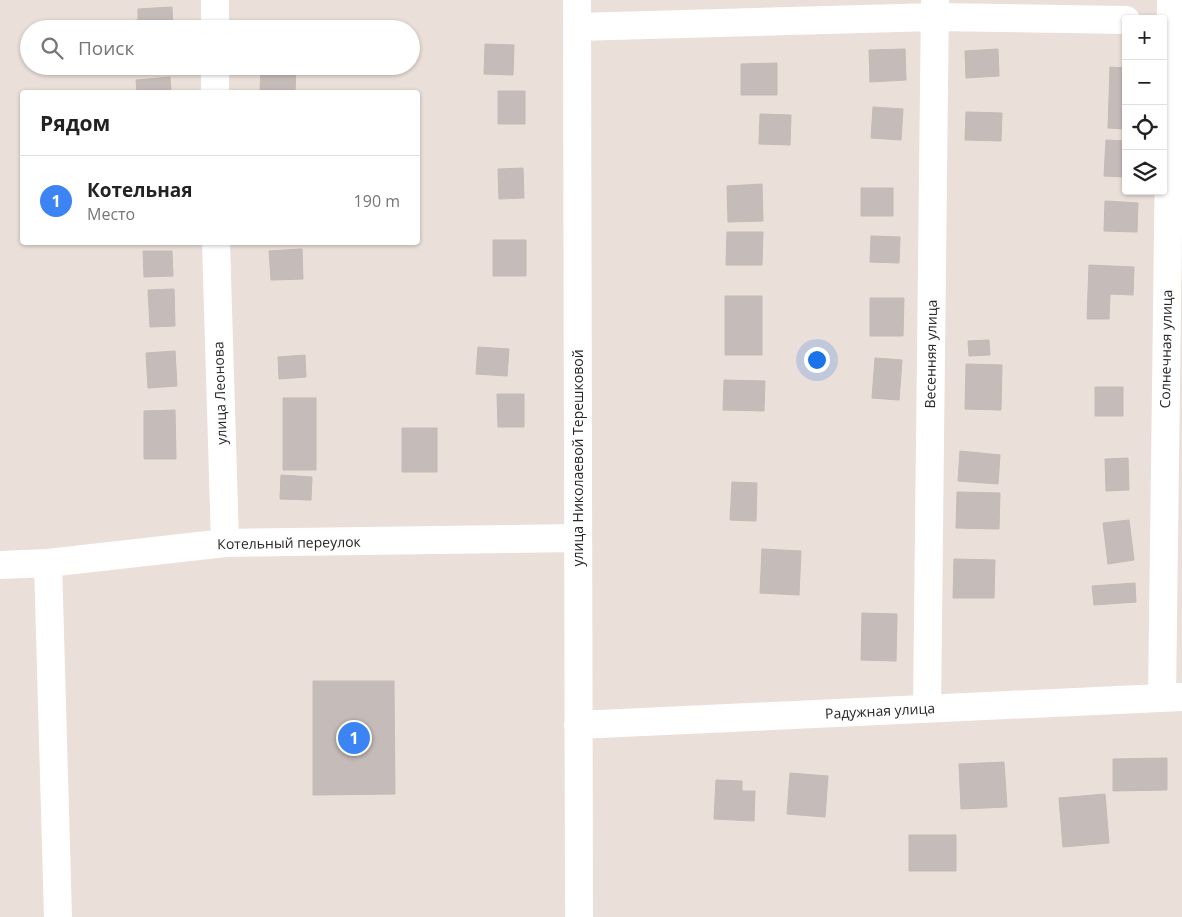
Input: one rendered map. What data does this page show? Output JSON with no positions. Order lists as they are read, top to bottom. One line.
{"streets":{"street":["Солнечная улица","Весенняя улица","улица Леонова","улица Николаевой Терешковой","Котельный переулок","Радужная улица"]},"crossings":[["Солнечная улица","Радужная улица"],["Весенняя улица","Радужная улица"],["улица Леонова","Котельный переулок"],["улица Николаевой Терешковой","Котельный переулок"],["улица Николаевой Терешковой","Радужная улица"]],"page":{"map_buttons":["+","−"],"search":"Поиск","heading":"Рядом","list":[{"mark":"1","name":"Котельная","note":"Место","value":"190 m"}],"pins":"1"}}
